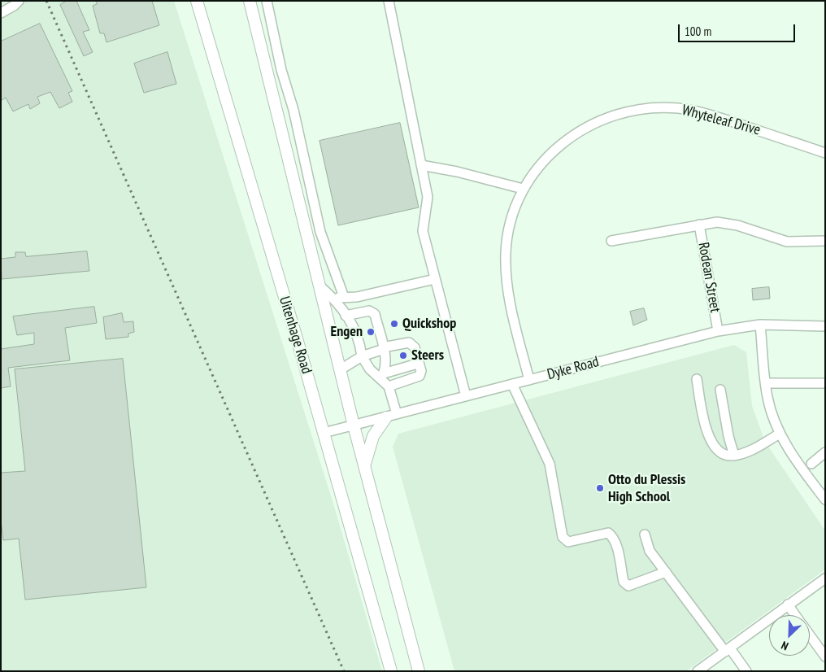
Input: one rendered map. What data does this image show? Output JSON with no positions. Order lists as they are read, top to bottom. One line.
{"streets":{"main road":["Uitenhage Road"],"street":["Whyteleaf Drive","Rodean Street","Dyke Road"]},"crossings":[["Whyteleaf Drive","Dyke Road"],["Rodean Street","Dyke Road"],["Uitenhage Road","Dyke Road"]],"places":["Quickshop","Engen","Steers","Otto du Plessis High School"],"scale_bar":"100 m","north":"bottom left"}
